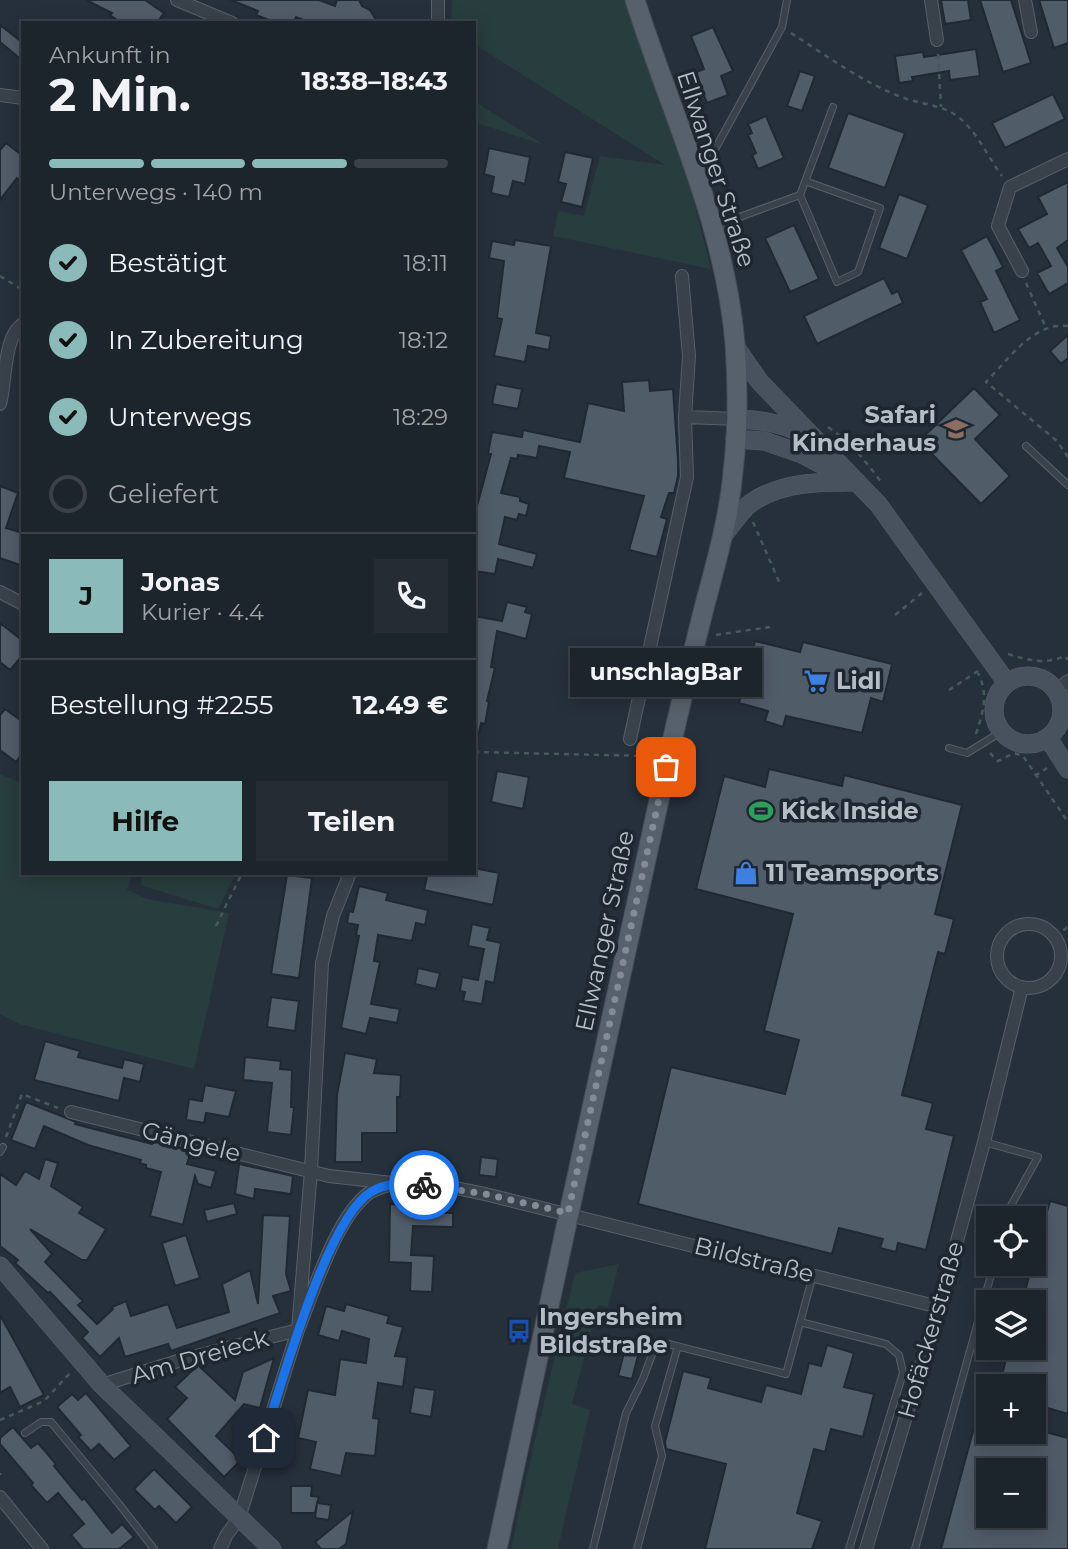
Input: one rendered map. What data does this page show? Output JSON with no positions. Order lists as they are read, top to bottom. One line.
{"streets":{"main road":["Ellwanger Straße"],"street":["Gängele","Bildstraße","Hofäckerstraße","Am Dreieck"]},"crossings":[["Ellwanger Straße","Bildstraße"],["Gängele","Bildstraße"],["Bildstraße","Hofäckerstraße"]],"places":{"school or university":["Safari Kinderhaus"],"supermarket":["Lidl"],"other":["unschlagBar"],"sports":["Kick Inside"],"shop":["11 Teamsports"],"bus stop":["Ingersheim Bildstraße"]},"page":{"heading":["2 Min.","Ankunft in","18:38–18:43"],"panel":["Jonas","Kurier · 4.4","Bestellung #2255","12.49 €"],"bar":"Unterwegs · 140 m","list":[["Bestätigt","18:11"],["In Zubereitung","18:12"],["Unterwegs","18:29"],"Geliefert"],"round":"J","bubble":"unschlagBar","buttons":["Hilfe","Teilen"],"map_buttons":["+","−"]}}
